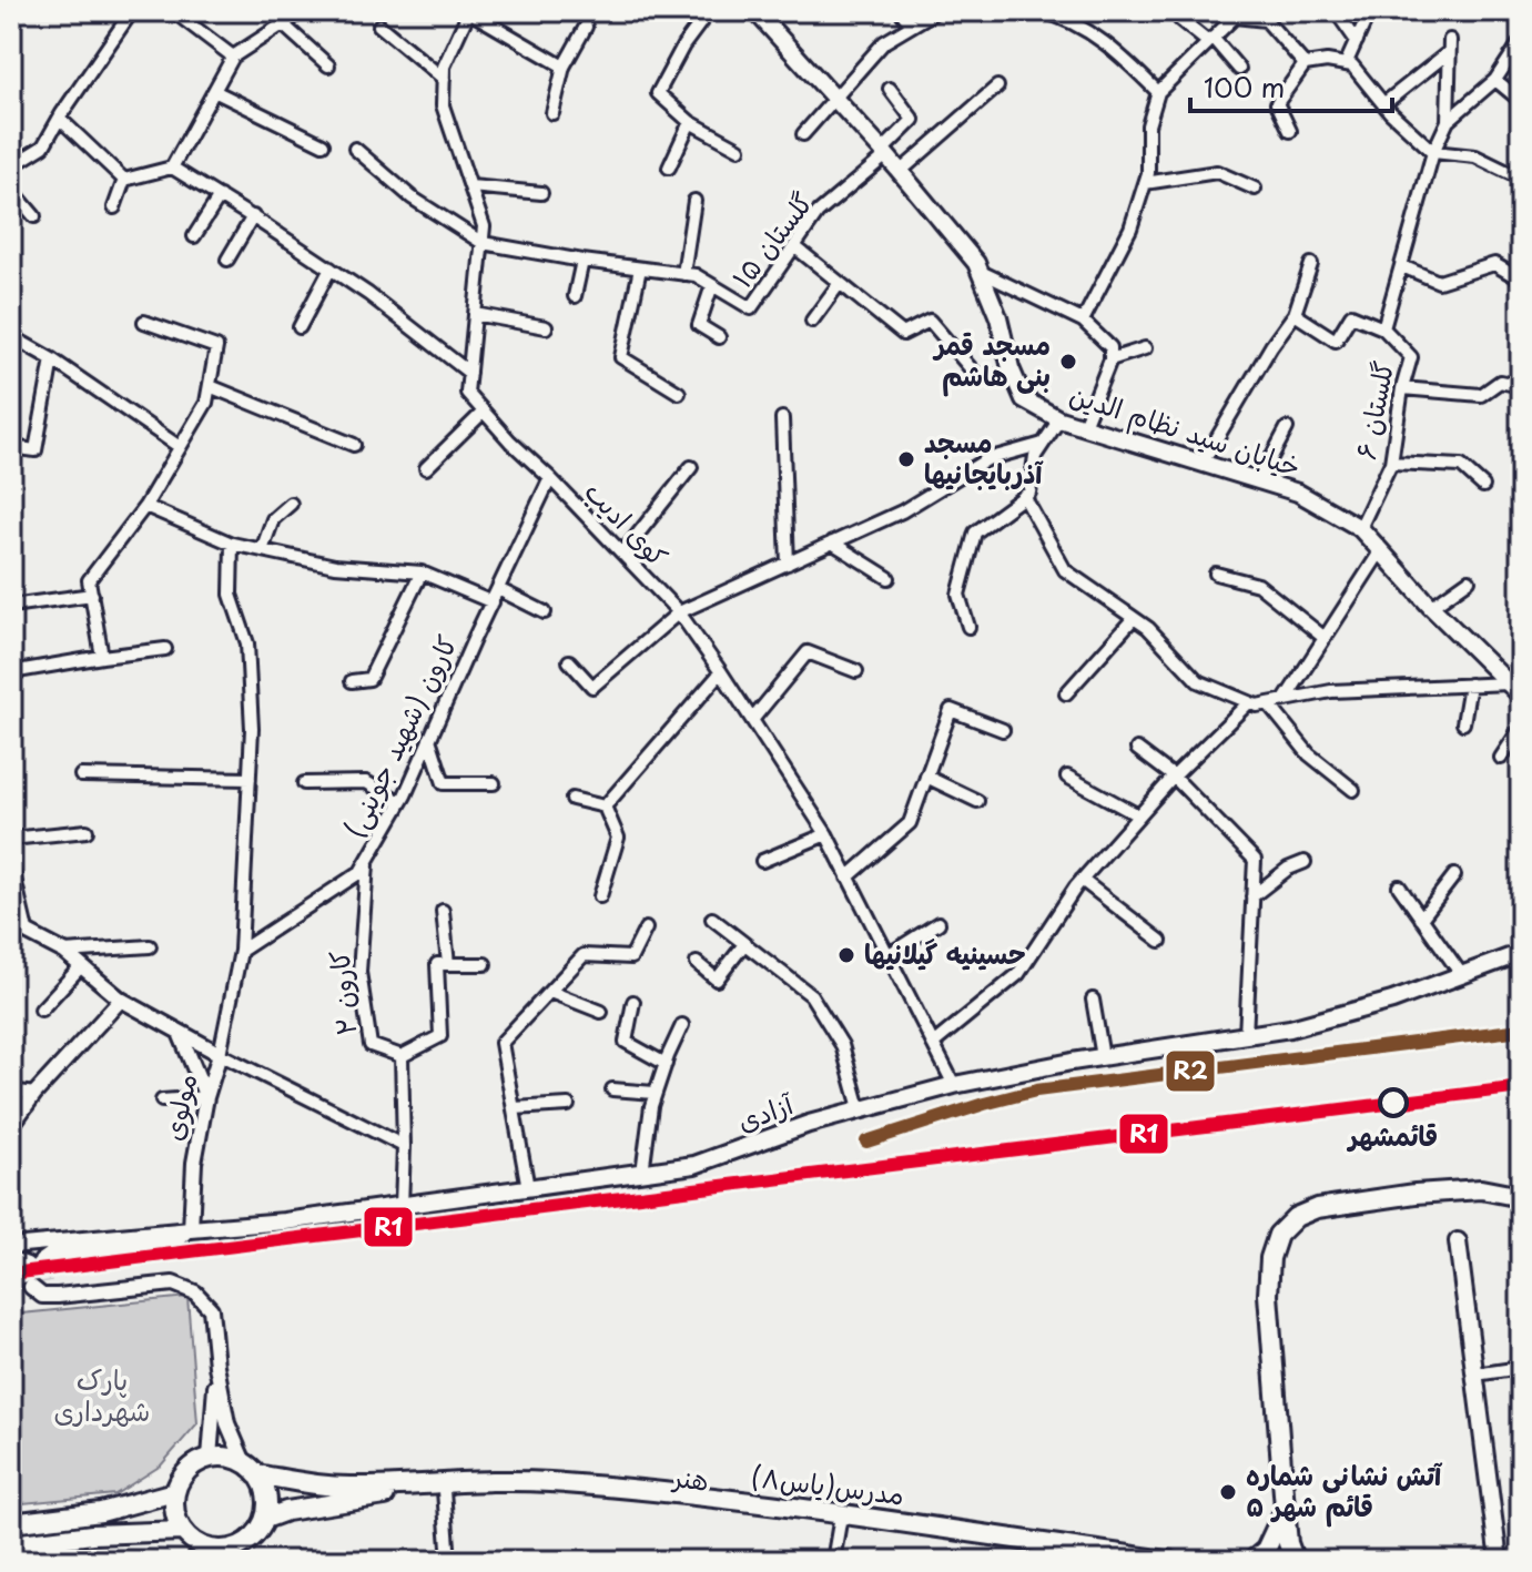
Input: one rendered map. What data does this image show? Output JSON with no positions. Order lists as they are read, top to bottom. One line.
{"streets":{"main road":["خیابان سید نظام الدین","آزادی","هنر","مدرس(یاس۸)"],"street":["گلستان ۱۵","گلستان ۶","کوی ادیب","کارون (شهید جوینی)","کارون ۲","مولوی"]},"crossings":[["گلستان ۱۵","خیابان سید نظام الدین"],["گلستان ۱۵","کوی ادیب"],["گلستان ۶","خیابان سید نظام الدین"],["کوی ادیب","کارون (شهید جوینی)"],["کوی ادیب","آزادی"],["کارون (شهید جوینی)","کارون ۲"],["مولوی","آزادی"],["هنر","مدرس(یاس۸)"]],"parks":["پارک شهرداری"],"places":["مسجد قمر بنی هاشم","مسجد آذربایجانیها","حسینیه گیلانیها","قائمشهر","آتش نشانی شماره ۵ قائم شهر"],"lines":["transit line R2","transit line R1"],"scale_bar":"100 m"}
